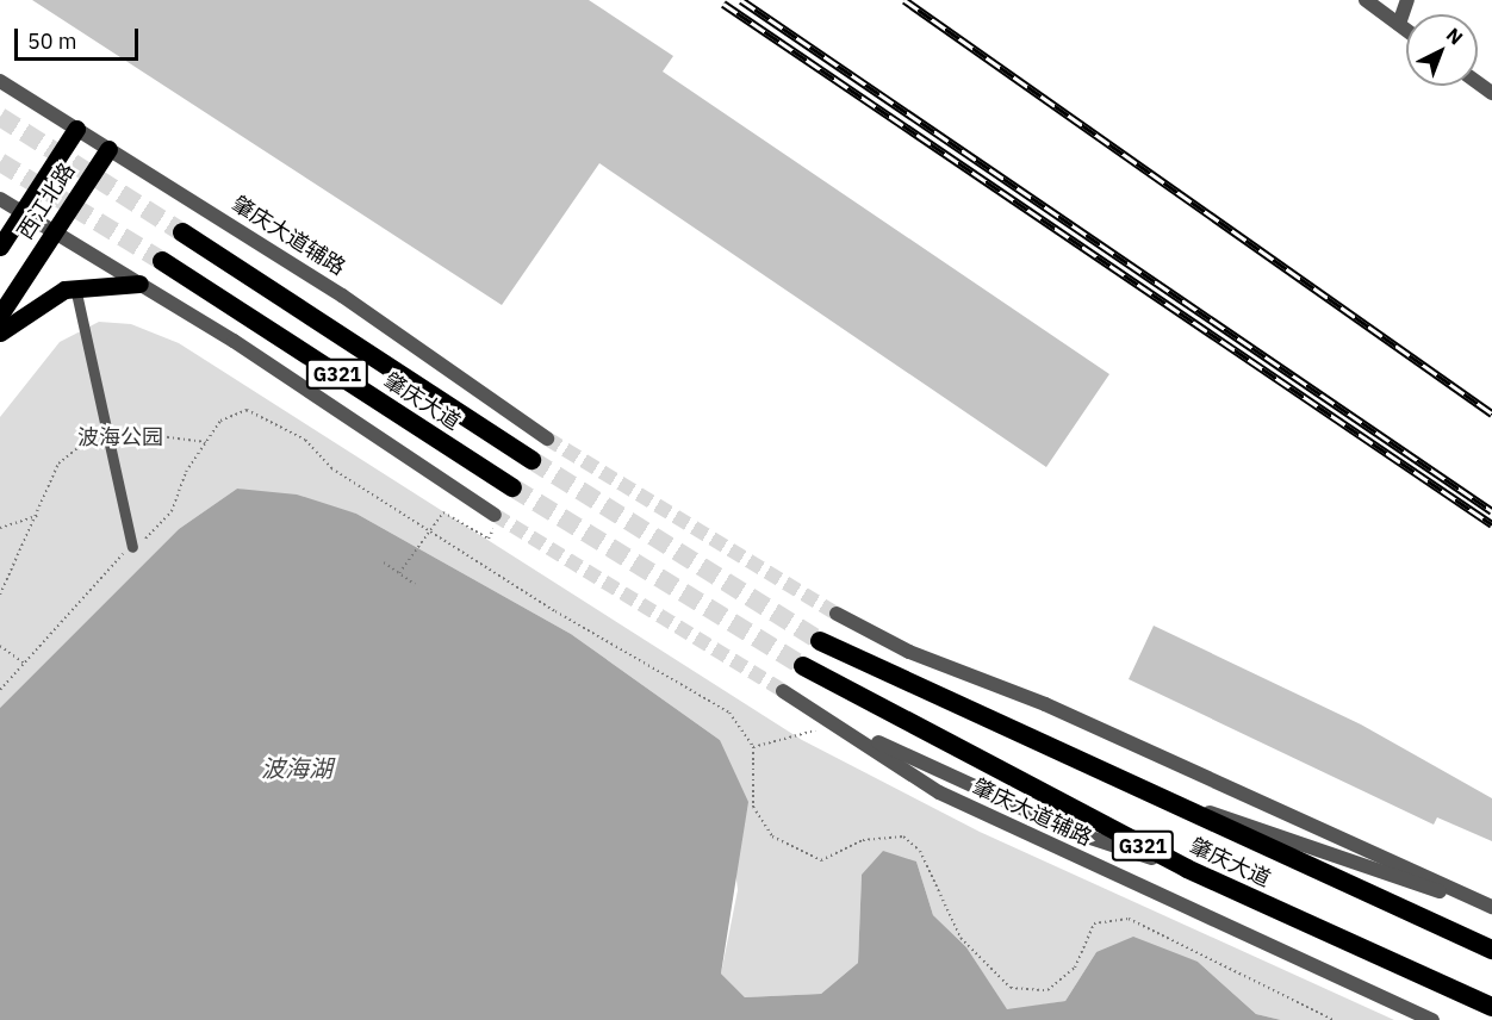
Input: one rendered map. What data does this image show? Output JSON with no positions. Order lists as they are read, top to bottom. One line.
{"streets":{"highway":["G321","肇庆大道"],"main road":["西江北路"],"street":["肇庆大道辅路"]},"crossings":[["西江北路","肇庆大道辅路"]],"water":["波海湖"],"parks":["波海公园"],"scale_bar":"50 m","north":"top right"}
